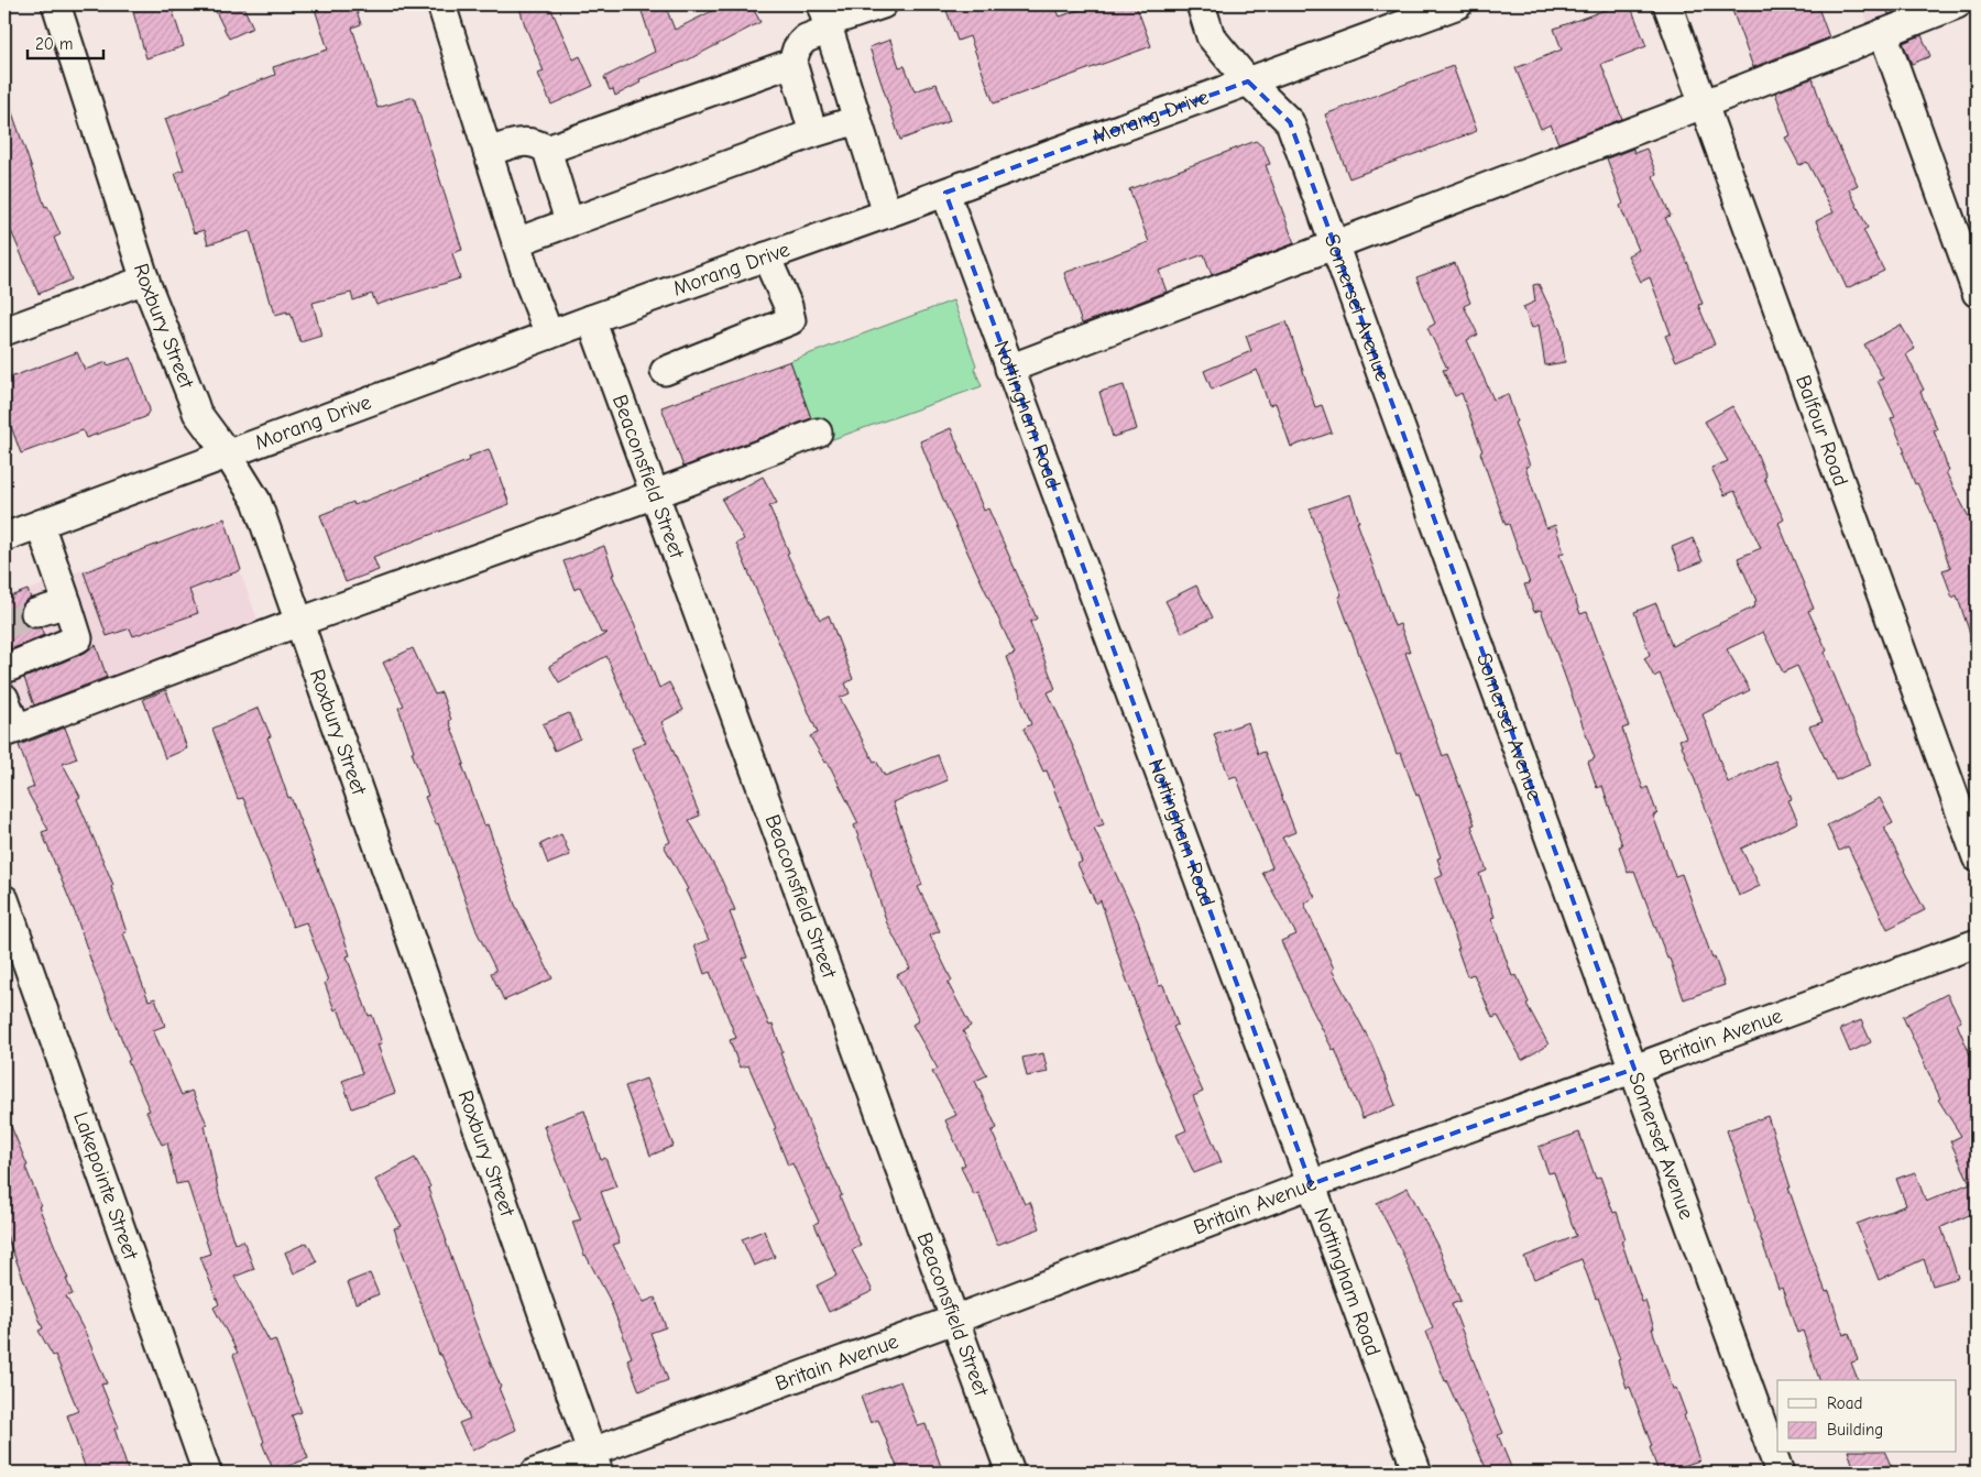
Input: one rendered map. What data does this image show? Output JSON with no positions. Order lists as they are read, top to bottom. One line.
{"streets":{"street":["Morang Drive","Somerset Avenue","Roxbury Street","Nottingham Road","Balfour Road","Beaconsfield Street","Britain Avenue","Lakepointe Street"]},"crossings":[["Morang Drive","Somerset Avenue"],["Morang Drive","Roxbury Street"],["Morang Drive","Nottingham Road"],["Morang Drive","Beaconsfield Street"],["Somerset Avenue","Britain Avenue"],["Roxbury Street","Britain Avenue"],["Nottingham Road","Britain Avenue"],["Beaconsfield Street","Britain Avenue"]],"legend":["Road","Building"],"scale_bar":"20 m"}
